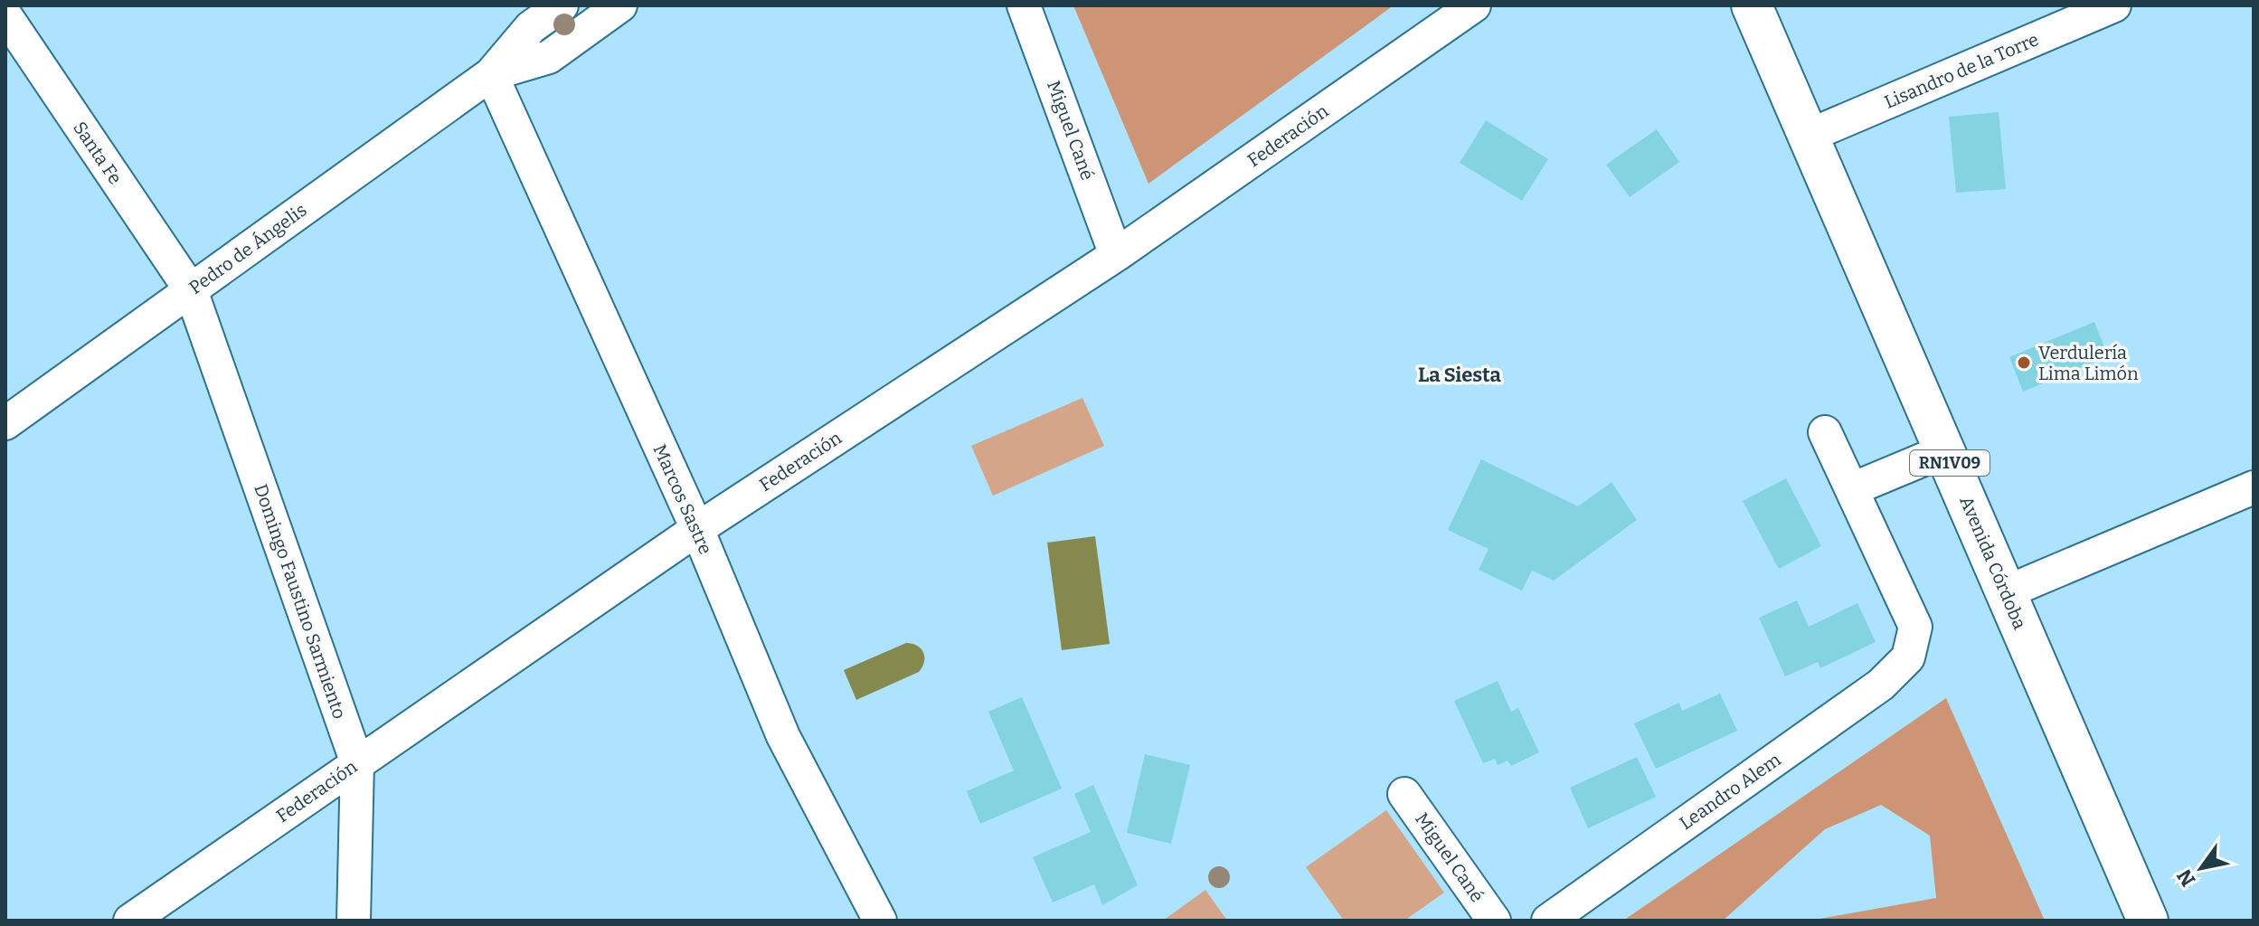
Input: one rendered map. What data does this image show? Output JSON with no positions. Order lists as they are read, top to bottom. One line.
{"streets":{"main road":["RN1V09","Avenida Córdoba"],"street":["Lisandro de la Torre","Miguel Cané","Federación","Santa Fe","Pedro de Ángelis","Marcos Sastre","Domingo Faustino Sarmiento","Leandro Alem"]},"crossings":[["Lisandro de la Torre","Avenida Córdoba"],["Miguel Cané","Federación"],["Federación","Marcos Sastre"],["Federación","Domingo Faustino Sarmiento"],["Santa Fe","Pedro de Ángelis"],["Santa Fe","Domingo Faustino Sarmiento"],["Pedro de Ángelis","Marcos Sastre"],["Pedro de Ángelis","Domingo Faustino Sarmiento"]],"districts":["La Siesta"],"places":["Verdulería Lima Limón"],"north":"bottom left"}
